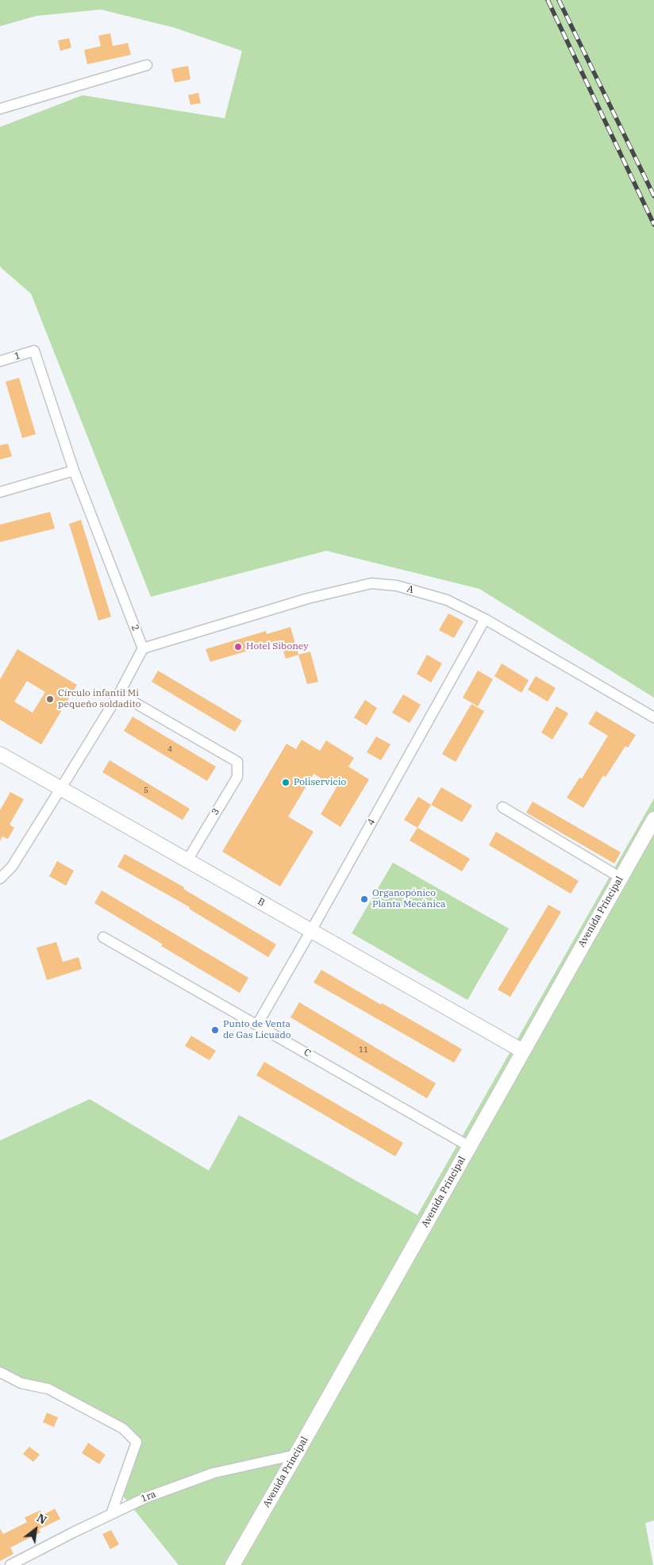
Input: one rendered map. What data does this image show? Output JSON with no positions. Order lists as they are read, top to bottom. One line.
{"streets":{"main road":["B","Avenida Principal"],"street":["1","A","2","3","4","C","1ra"]},"crossings":[["1","2"],["A","2"],["A","4"],["3","B"],["4","B"],["4","C"],["B","Avenida Principal"],["Avenida Principal","C"],["Avenida Principal","1ra"]],"places":["Hotel Siboney","Círculo infantil Mi pequeño soldadito","Poliservicio","Organopónico Planta Mecánica","Punto de Venta de Gas Licuado"],"house_numbers":["4","5","11"],"north":"top right"}
